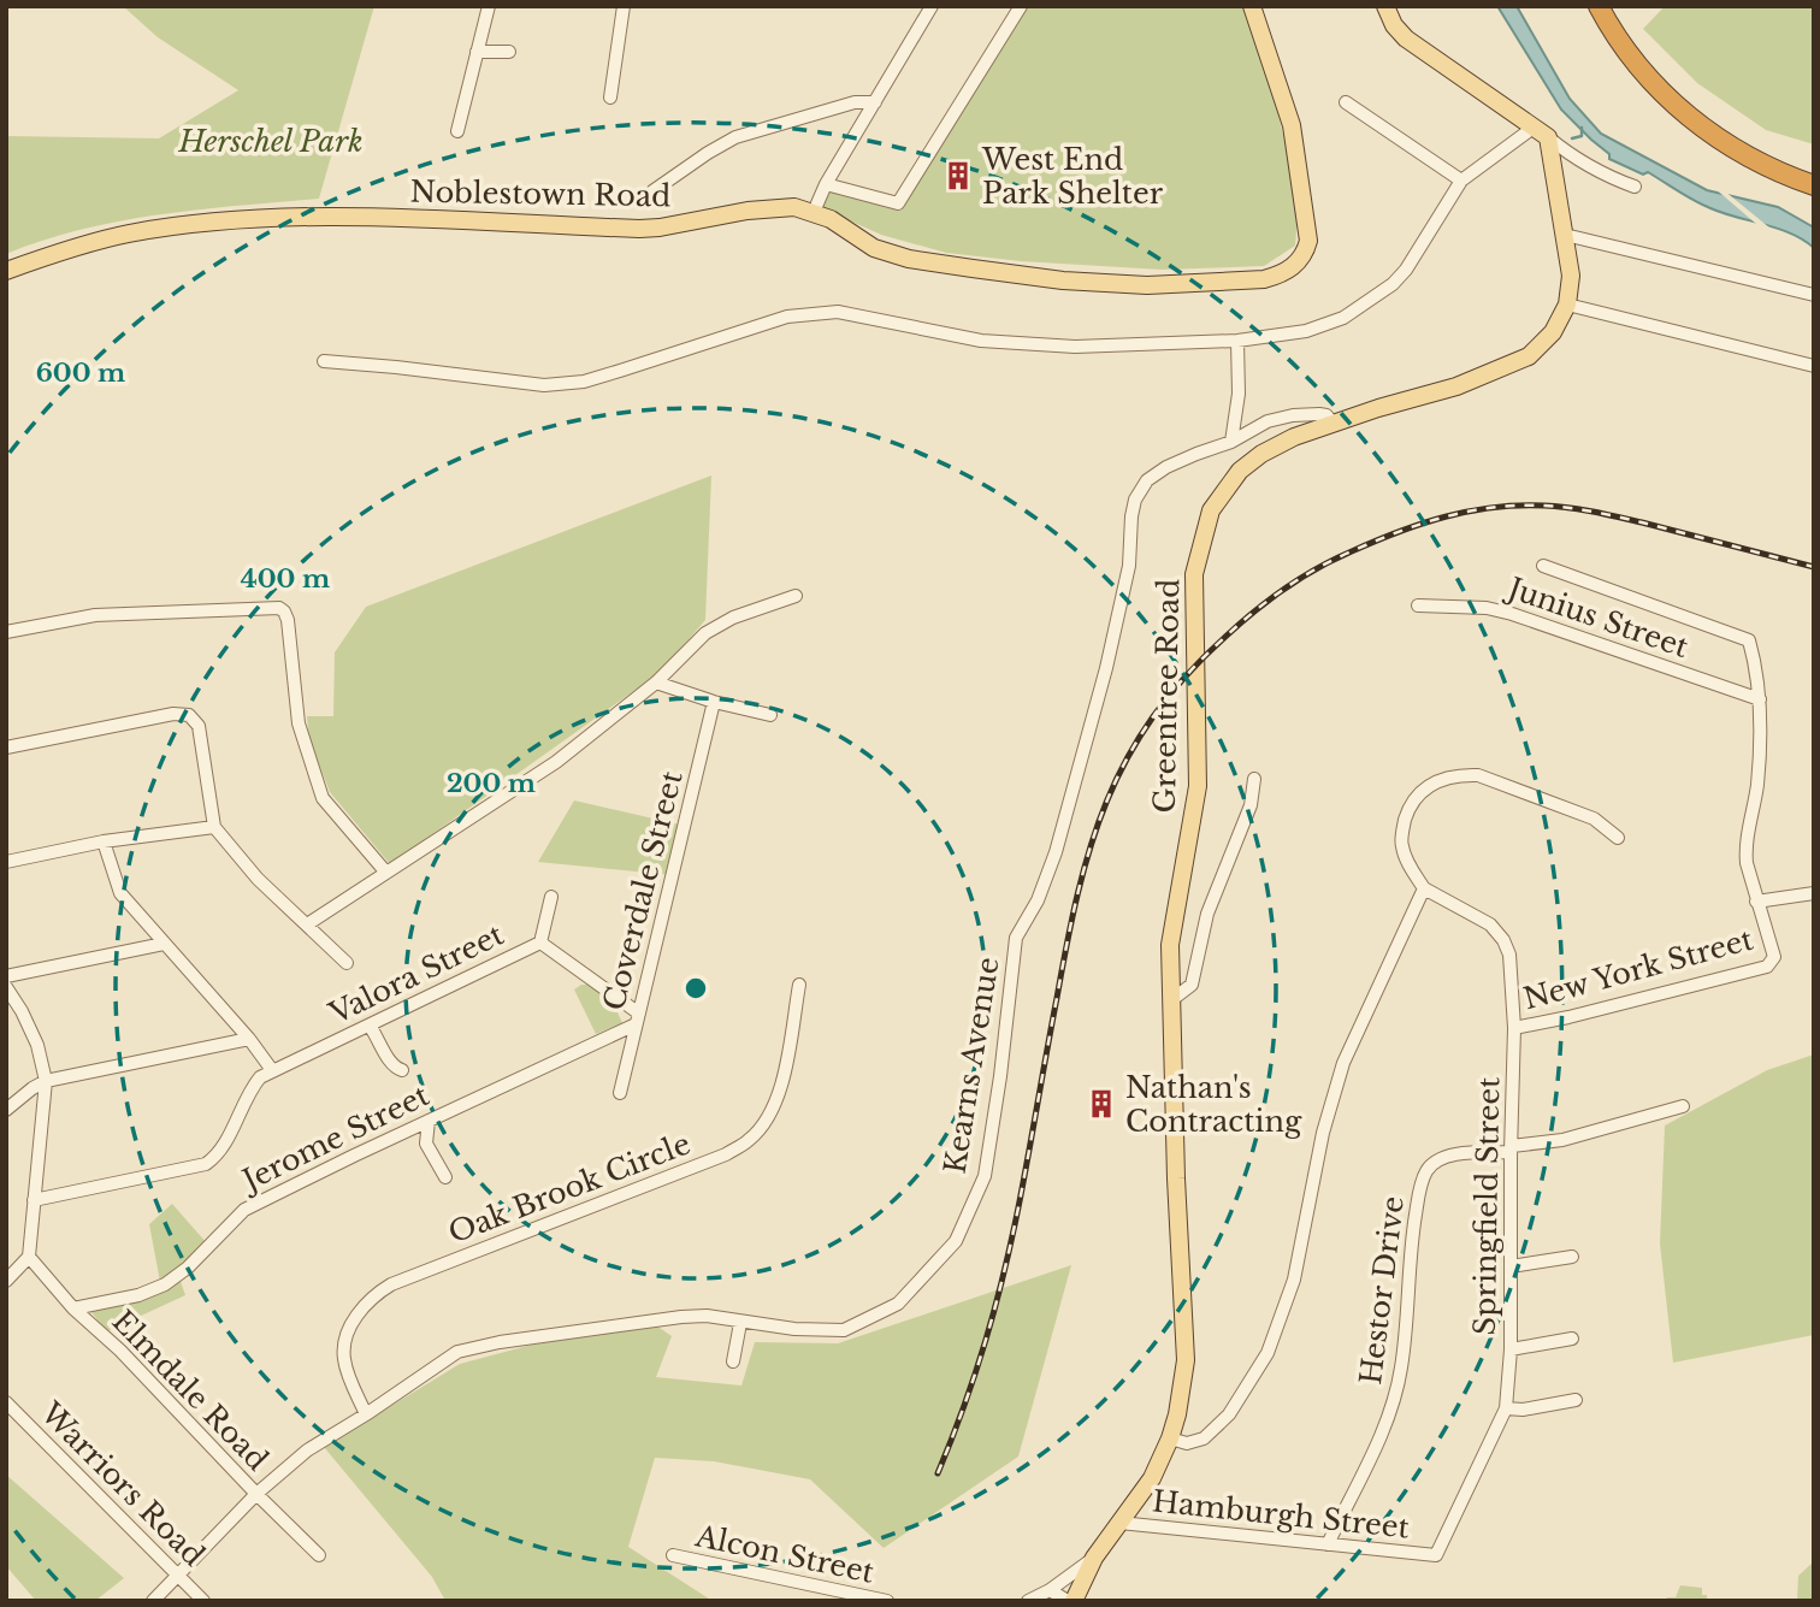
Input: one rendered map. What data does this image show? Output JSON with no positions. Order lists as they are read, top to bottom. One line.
{"streets":{"main road":["Noblestown Road","Greentree Road"],"street":["Junius Street","Coverdale Street","New York Street","Valora Street","Kearns Avenue","Jerome Street","Oak Brook Circle","Springfield Street","Hestor Drive","Elmdale Road","Warriors Road","Hamburgh Street","Alcon Street"]},"crossings":[["Greentree Road","Kearns Avenue"],["Greentree Road","Hamburgh Street"],["Coverdale Street","Jerome Street"],["New York Street","Springfield Street"],["Kearns Avenue","Oak Brook Circle"],["Kearns Avenue","Elmdale Road"],["Kearns Avenue","Warriors Road"],["Jerome Street","Elmdale Road"],["Springfield Street","Hestor Drive"],["Springfield Street","Hamburgh Street"],["Hestor Drive","Hamburgh Street"]],"parks":["Herschel Park"],"places":{"building":["West End Park Shelter","Nathan's Contracting"]},"rings":["600 m","400 m","200 m"]}
